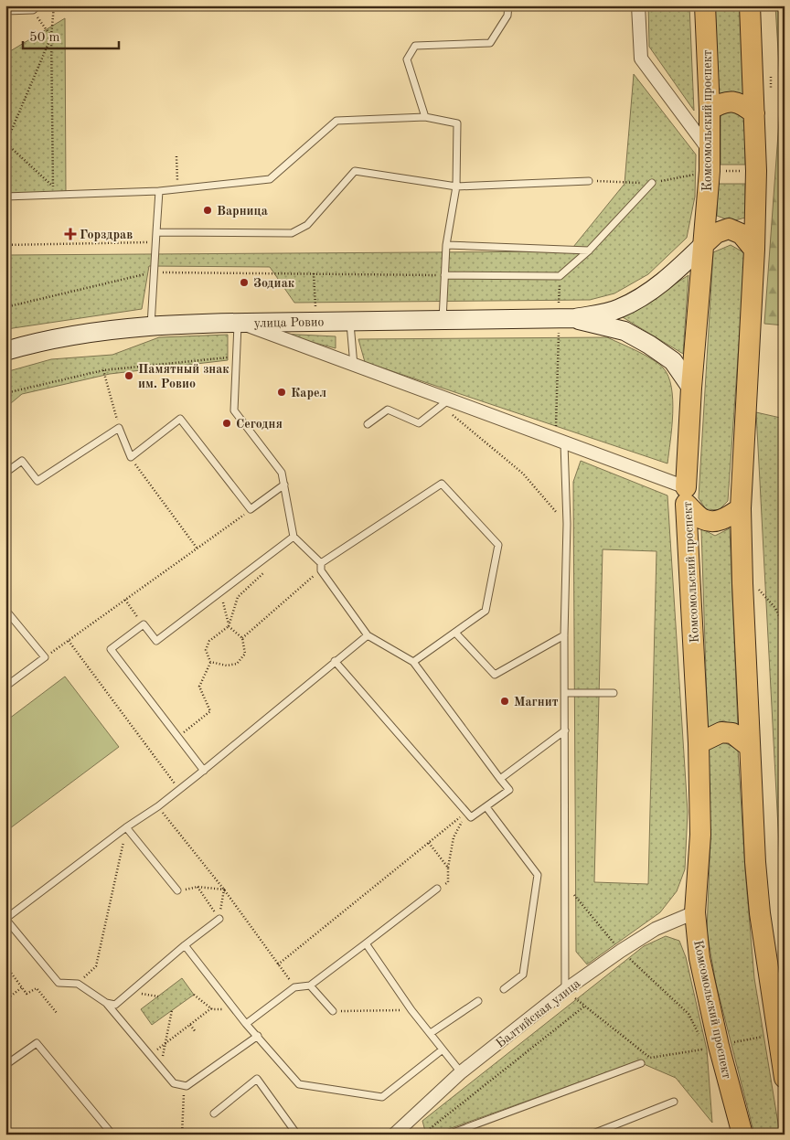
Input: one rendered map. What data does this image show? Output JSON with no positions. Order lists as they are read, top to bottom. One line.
{"streets":{"main road":["Комсомольский проспект","улица Ровио"],"street":["Балтийская улица"]},"crossings":[["Комсомольский проспект","улица Ровио"],["Комсомольский проспект","Балтийская улица"]],"places":{"other":["Варница","Зодиак","Памятный знак им. Ровио","Карел","Сегодня","Магнит"],"health":["Горздрав"]},"scale_bar":"50 m"}
